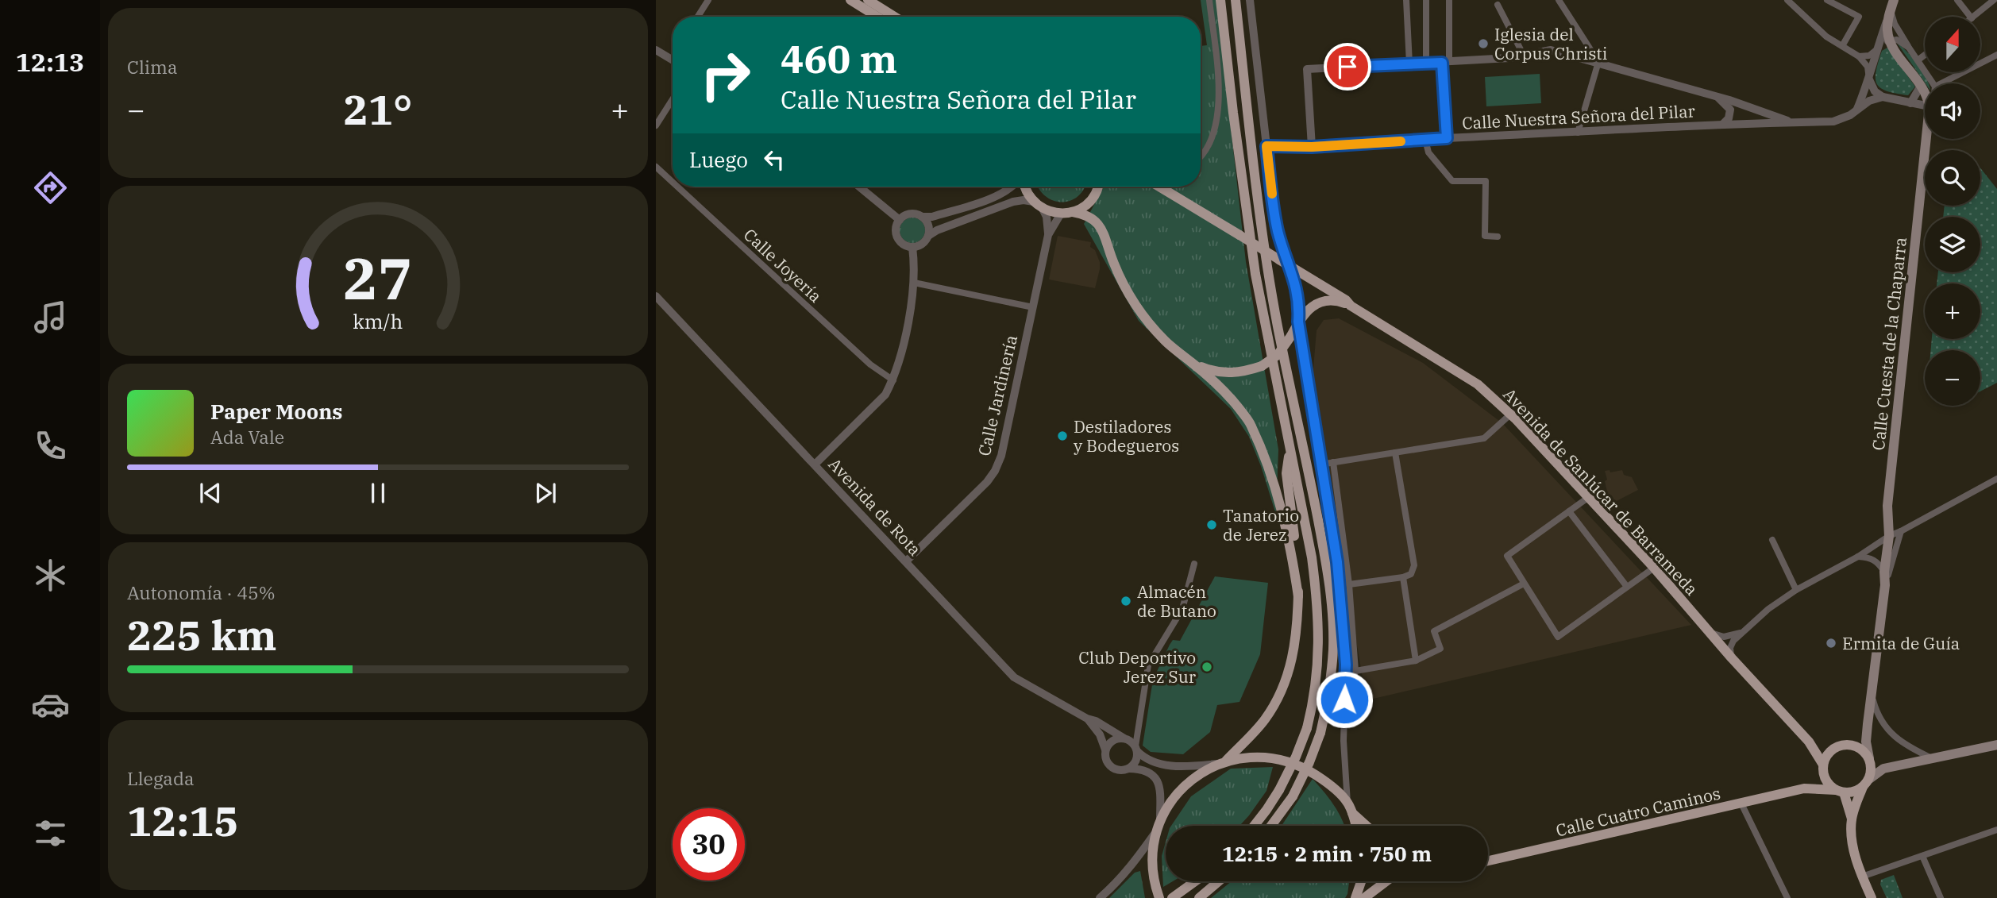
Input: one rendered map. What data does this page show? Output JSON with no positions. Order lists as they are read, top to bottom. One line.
{"streets":{"main road":["Calle Cuesta de la Chaparra","Avenida de Sanlúcar de Barrameda","Calle Cuatro Caminos"],"street":["Calle Nuestra Señora del Pilar","Calle Joyería","Calle Jardinería","Avenida de Rota"]},"crossings":[["Calle Cuesta de la Chaparra","Avenida de Sanlúcar de Barrameda"],["Calle Cuesta de la Chaparra","Calle Cuatro Caminos"],["Calle Jardinería","Avenida de Rota"],["Avenida de Sanlúcar de Barrameda","Calle Cuatro Caminos"]],"places":["Iglesia del Corpus Christi","Destiladores y Bodegueros","Tanatorio de Jerez","Almacén de Butano","Ermita de Guía","Club Deportivo Jerez Sur"],"north":"top","page":{"tabs":"12:13","tile":["Clima",["Autonomía · 45%","225 km"],["Llegada","12:15"]],"map_buttons":["+","−"],"turn":["460 m","Calle Nuestra Señora del Pilar"],"heat":["−","21°","+"],"then":"Luego","song":["Paper Moons","Ada Vale"],"limit":"30","trip":"12:15 · 2 min · 750 m","gauge":["27","km/h"]}}
